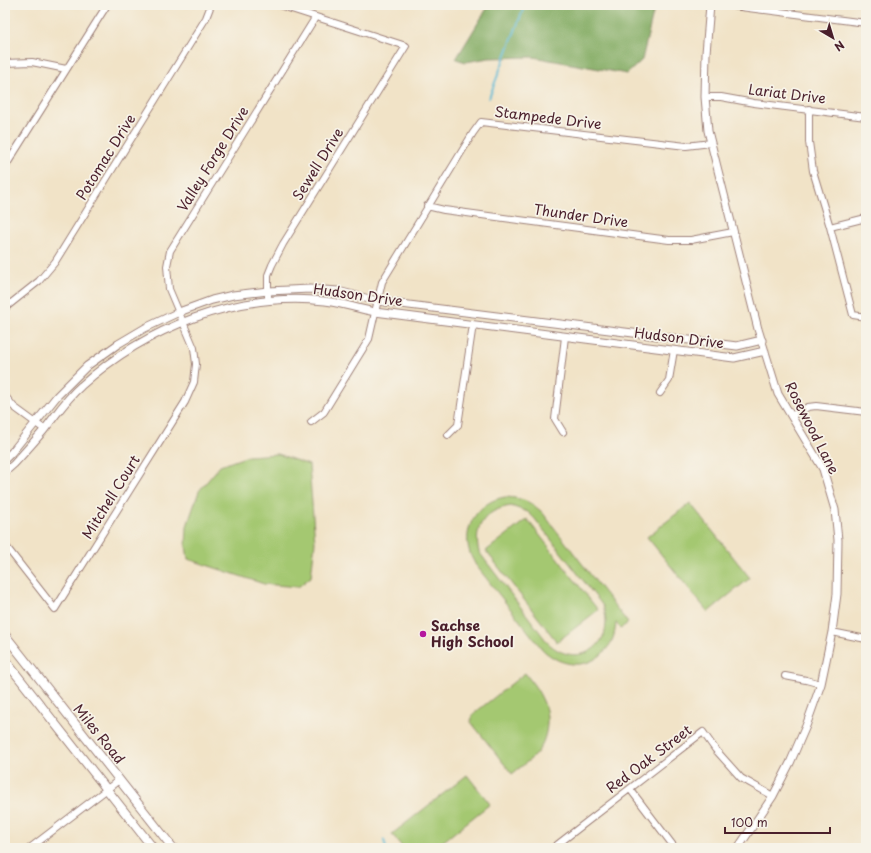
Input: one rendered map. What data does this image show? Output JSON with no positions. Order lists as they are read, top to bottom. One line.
{"streets":{"main road":["Miles Road"],"street":["Lariat Drive","Stampede Drive","Potomac Drive","Valley Forge Drive","Sewell Drive","Thunder Drive","Hudson Drive","Rosewood Lane","Mitchell Court","Red Oak Street"]},"crossings":[["Lariat Drive","Rosewood Lane"],["Stampede Drive","Thunder Drive"],["Stampede Drive","Hudson Drive"],["Stampede Drive","Rosewood Lane"],["Valley Forge Drive","Sewell Drive"],["Valley Forge Drive","Hudson Drive"],["Valley Forge Drive","Mitchell Court"],["Sewell Drive","Hudson Drive"],["Thunder Drive","Rosewood Lane"],["Hudson Drive","Rosewood Lane"],["Hudson Drive","Mitchell Court"],["Rosewood Lane","Red Oak Street"]],"places":["Sachse High School"],"scale_bar":"100 m","north":"bottom right"}
